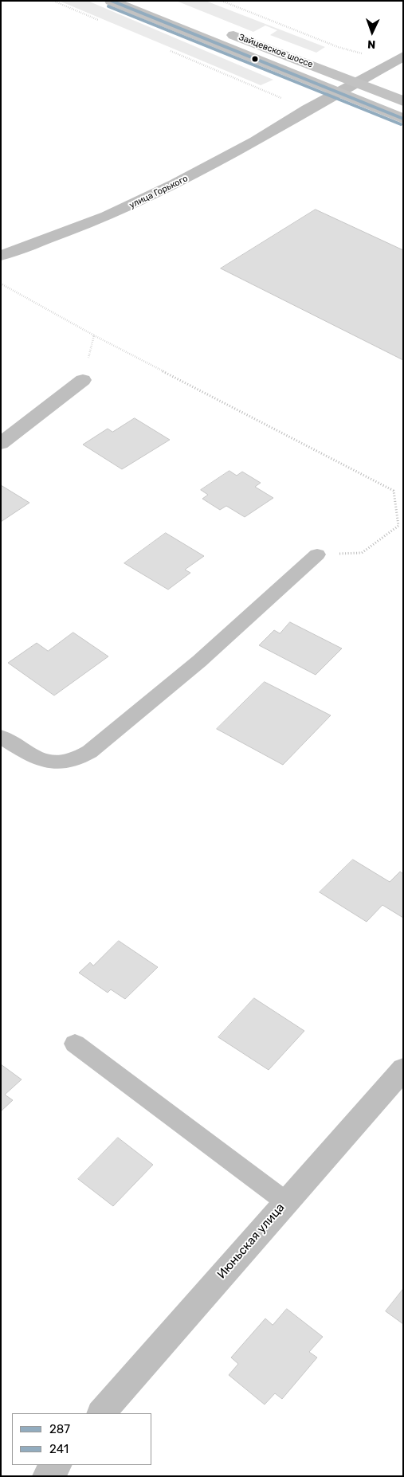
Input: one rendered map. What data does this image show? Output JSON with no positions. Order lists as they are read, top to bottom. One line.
{"streets":{"main road":["Зайцевское шоссе"],"street":["улица Горького","Июньская улица"]},"crossings":[["Зайцевское шоссе","улица Горького"]],"lines":["transit line 287","transit line 241"],"legend":["287","241"],"north":"bottom"}
